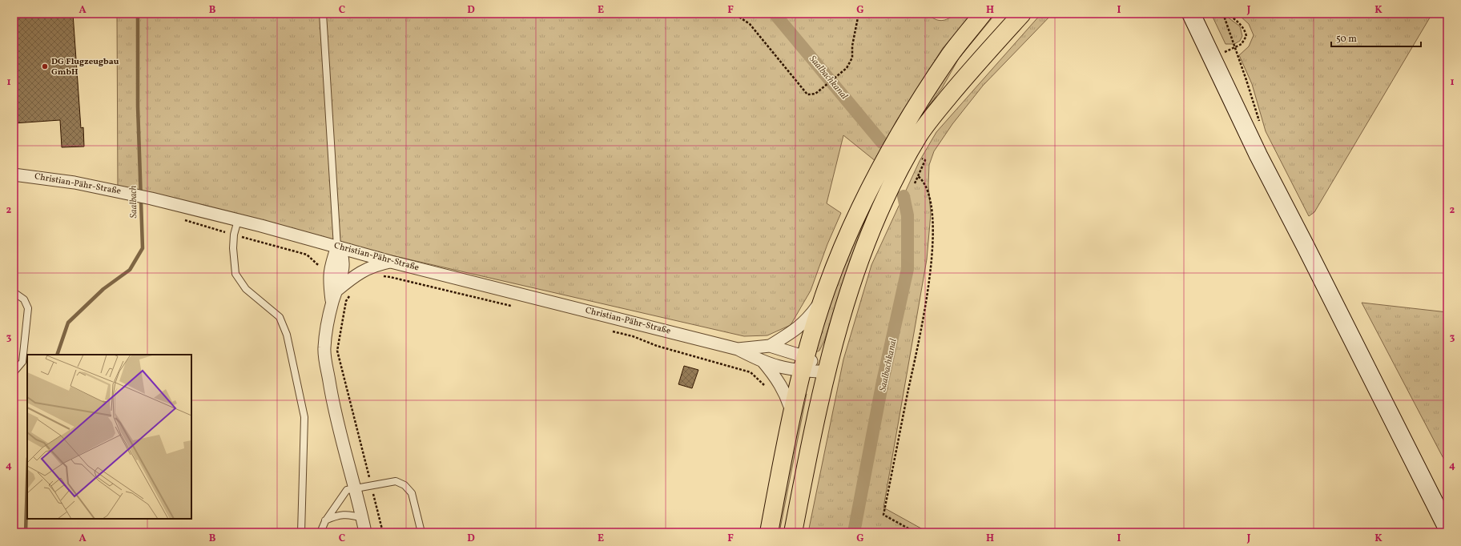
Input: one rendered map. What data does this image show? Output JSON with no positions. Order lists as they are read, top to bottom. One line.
{"streets":{"street":["Christian-Pähr-Straße"]},"water":["Saalbachkanal","Saalbach"],"places":["DG Flugzeugbau GmbH"],"scale_bar":"50 m","grid":{"columns":["A","B","C","D","E","F","G","H","I","J","K"],"rows":["1","2","3","4"]}}
